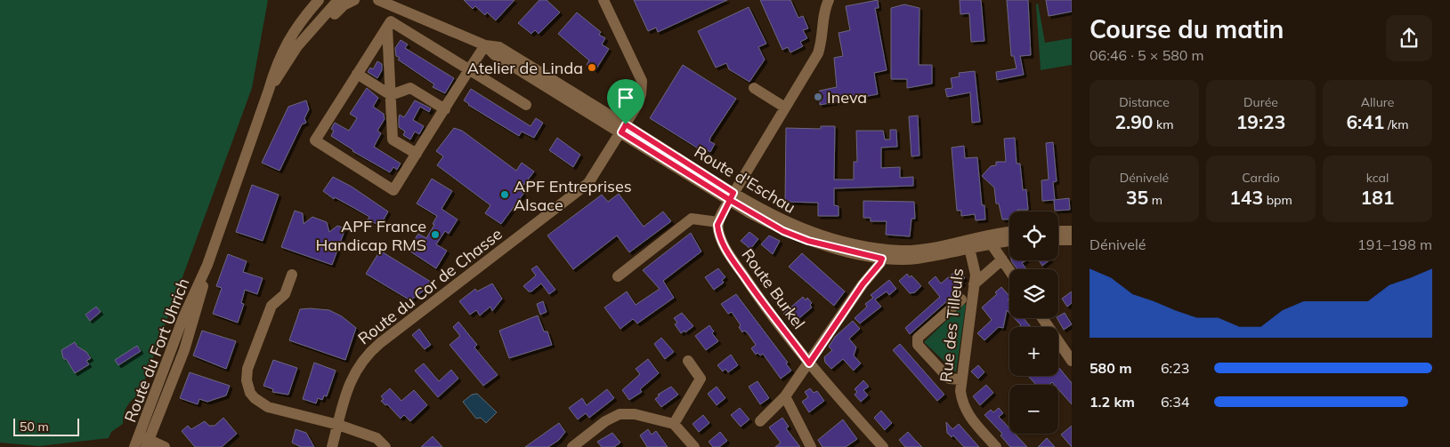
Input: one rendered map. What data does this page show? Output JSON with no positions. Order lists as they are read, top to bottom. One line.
{"streets":{"street":["Route d'Eschau","Route du Cor de Chasse","Route Burkel","Rue des Tilleuls","Route du Fort Uhrich"]},"crossings":[["Route d'Eschau","Route du Cor de Chasse"],["Route d'Eschau","Rue des Tilleuls"]],"places":["Atelier de Linda","Ineva","APF Entreprises Alsace","APF France Handicap RMS"],"scale_bar":"50 m","page":{"heading":["Course du matin","06:46 · 5 × 580 m"],"stats":[["Distance","2.90 km"],["Durée","19:23"],["Allure","6:41 /km"],["Dénivelé","35 m"],["Cardio","143 bpm"],["kcal","181"]],"map_buttons":["+","−"],"chart":["Dénivelé","191–198 m"],"list":[{"name":"580 m","note":"6:23"},{"name":"1.2 km","note":"6:34"}],"scale":"50 m"}}
